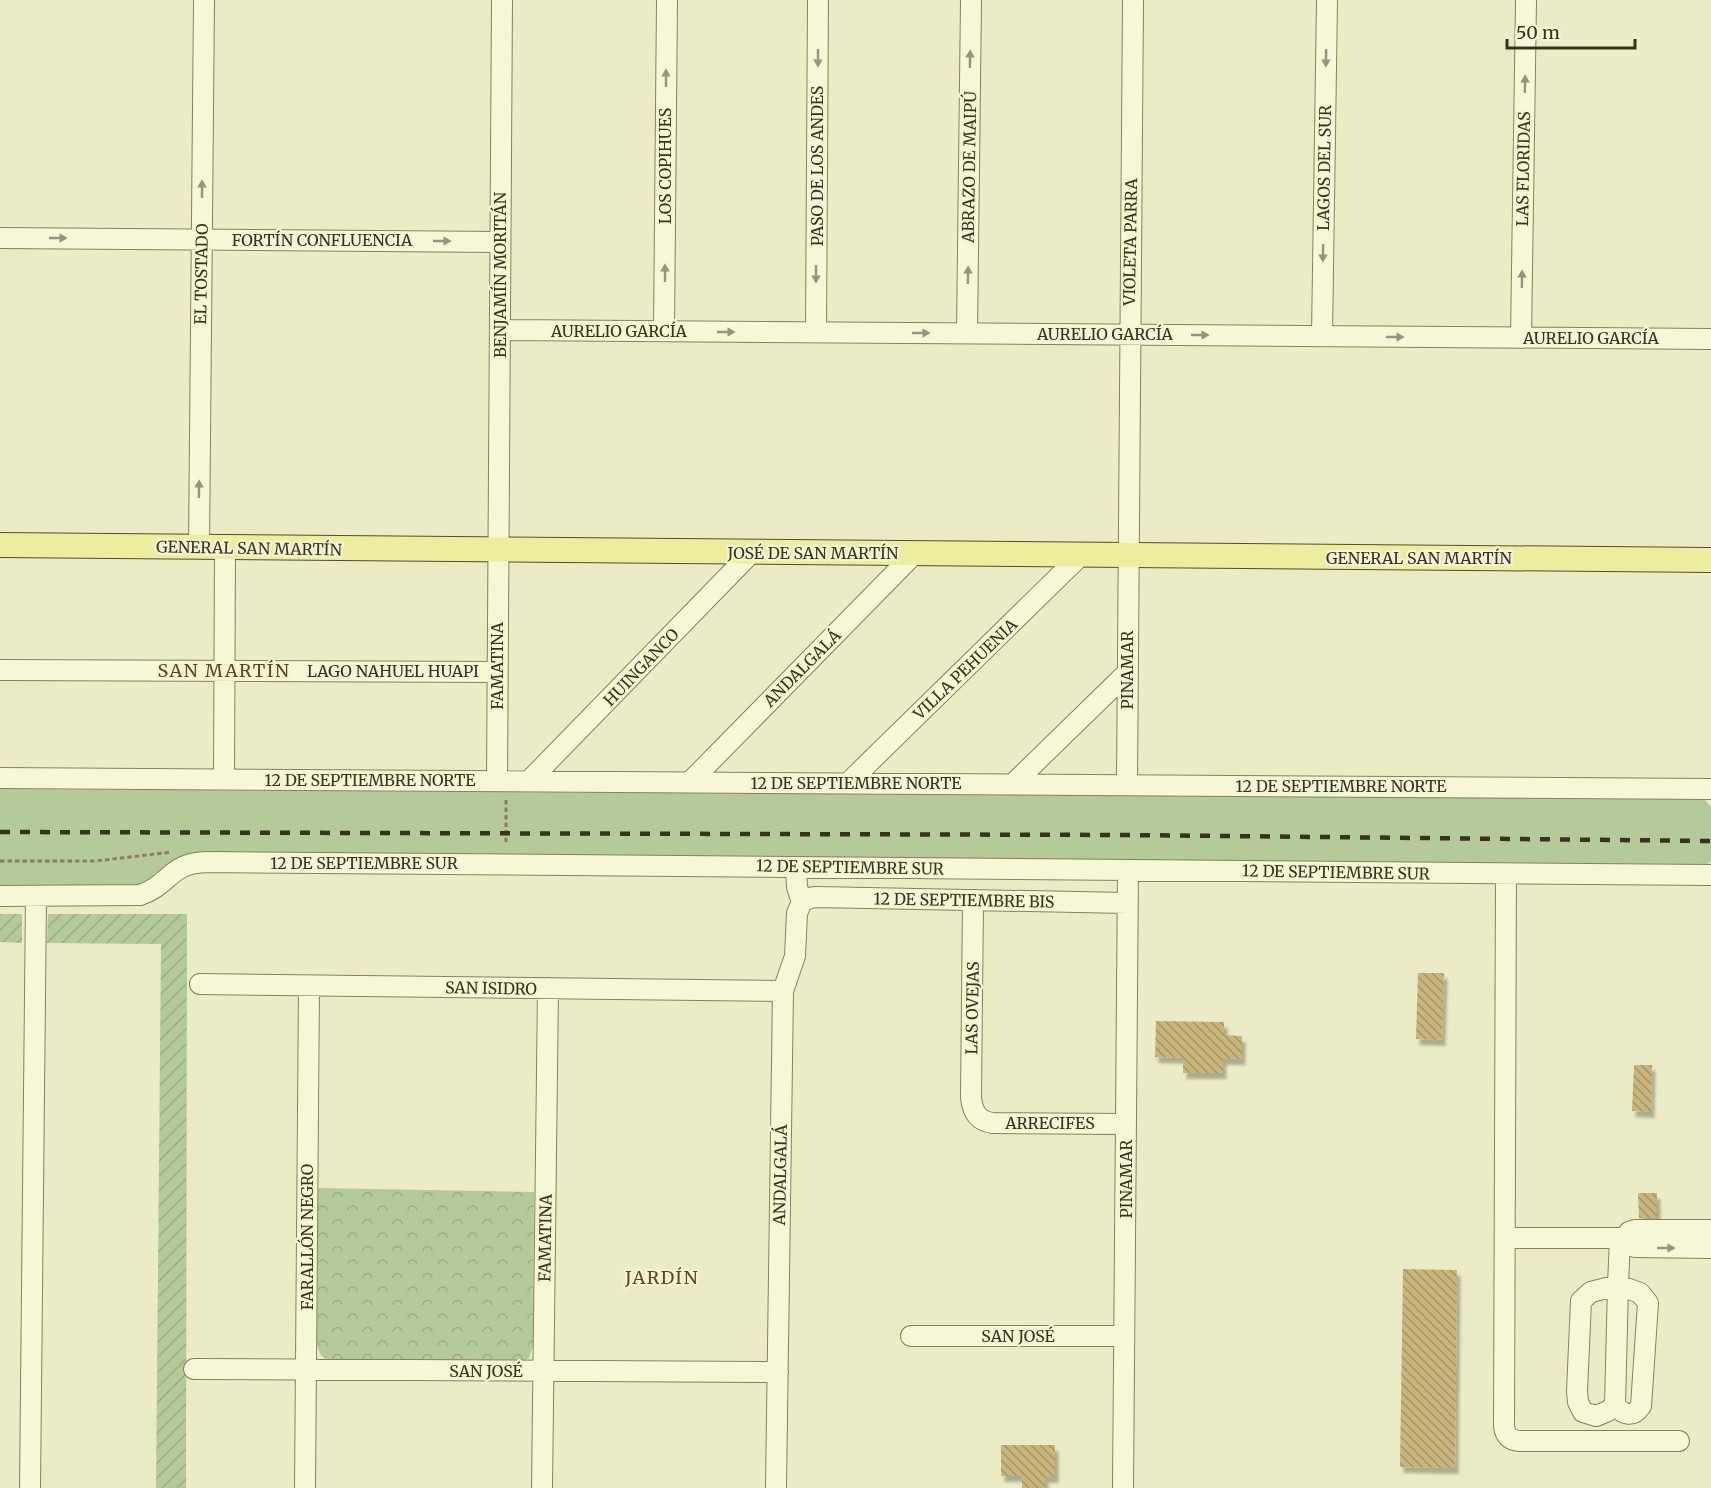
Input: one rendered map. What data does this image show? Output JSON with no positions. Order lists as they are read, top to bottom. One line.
{"streets":{"main road":["GENERAL SAN MARTÍN","JOSÉ DE SAN MARTÍN"],"street":["LOS COPIHUES","PASO DE LOS ANDES","ABRAZO DE MAIPÚ","LAGOS DEL SUR","LAS FLORIDAS","FORTÍN CONFLUENCIA","VIOLETA PARRA","EL TOSTADO","BENJAMÍN MORITÁN","AURELIO GARCÍA","FAMATINA","HUINGANCO","ANDALGALÁ","VILLA PEHUENIA","PINAMAR","LAGO NAHUEL HUAPI","12 DE SEPTIEMBRE NORTE","12 DE SEPTIEMBRE SUR","12 DE SEPTIEMBRE BIS","SAN ISIDRO","LAS OVEJAS","ARRECIFES","FARALLÓN NEGRO","SAN JOSÉ"]},"crossings":[["LOS COPIHUES","AURELIO GARCÍA"],["PASO DE LOS ANDES","AURELIO GARCÍA"],["ABRAZO DE MAIPÚ","AURELIO GARCÍA"],["LAGOS DEL SUR","AURELIO GARCÍA"],["LAS FLORIDAS","AURELIO GARCÍA"],["FORTÍN CONFLUENCIA","EL TOSTADO"],["FORTÍN CONFLUENCIA","BENJAMÍN MORITÁN"],["VIOLETA PARRA","AURELIO GARCÍA"],["VIOLETA PARRA","GENERAL SAN MARTÍN"],["VIOLETA PARRA","JOSÉ DE SAN MARTÍN"],["VIOLETA PARRA","PINAMAR"],["EL TOSTADO","GENERAL SAN MARTÍN"],["BENJAMÍN MORITÁN","AURELIO GARCÍA"],["BENJAMÍN MORITÁN","GENERAL SAN MARTÍN"],["BENJAMÍN MORITÁN","JOSÉ DE SAN MARTÍN"],["BENJAMÍN MORITÁN","FAMATINA"],["GENERAL SAN MARTÍN","JOSÉ DE SAN MARTÍN"],["GENERAL SAN MARTÍN","FAMATINA"],["GENERAL SAN MARTÍN","PINAMAR"],["JOSÉ DE SAN MARTÍN","FAMATINA"],["JOSÉ DE SAN MARTÍN","HUINGANCO"],["JOSÉ DE SAN MARTÍN","ANDALGALÁ"],["JOSÉ DE SAN MARTÍN","VILLA PEHUENIA"],["JOSÉ DE SAN MARTÍN","PINAMAR"],["FAMATINA","LAGO NAHUEL HUAPI"],["FAMATINA","12 DE SEPTIEMBRE NORTE"],["FAMATINA","SAN ISIDRO"],["FAMATINA","SAN JOSÉ"],["HUINGANCO","12 DE SEPTIEMBRE NORTE"],["ANDALGALÁ","12 DE SEPTIEMBRE NORTE"],["ANDALGALÁ","12 DE SEPTIEMBRE SUR"],["ANDALGALÁ","12 DE SEPTIEMBRE BIS"],["ANDALGALÁ","SAN ISIDRO"],["ANDALGALÁ","SAN JOSÉ"],["VILLA PEHUENIA","12 DE SEPTIEMBRE NORTE"],["PINAMAR","12 DE SEPTIEMBRE NORTE"],["PINAMAR","12 DE SEPTIEMBRE SUR"],["PINAMAR","12 DE SEPTIEMBRE BIS"],["PINAMAR","ARRECIFES"],["PINAMAR","SAN JOSÉ"],["12 DE SEPTIEMBRE BIS","LAS OVEJAS"],["SAN ISIDRO","FARALLÓN NEGRO"],["LAS OVEJAS","ARRECIFES"],["FARALLÓN NEGRO","SAN JOSÉ"]],"one_way":["LOS COPIHUES","PASO DE LOS ANDES","ABRAZO DE MAIPÚ","LAGOS DEL SUR","LAS FLORIDAS","FORTÍN CONFLUENCIA","EL TOSTADO","AURELIO GARCÍA"],"districts":["SAN MARTÍN","JARDÍN"],"scale_bar":"50 m"}
